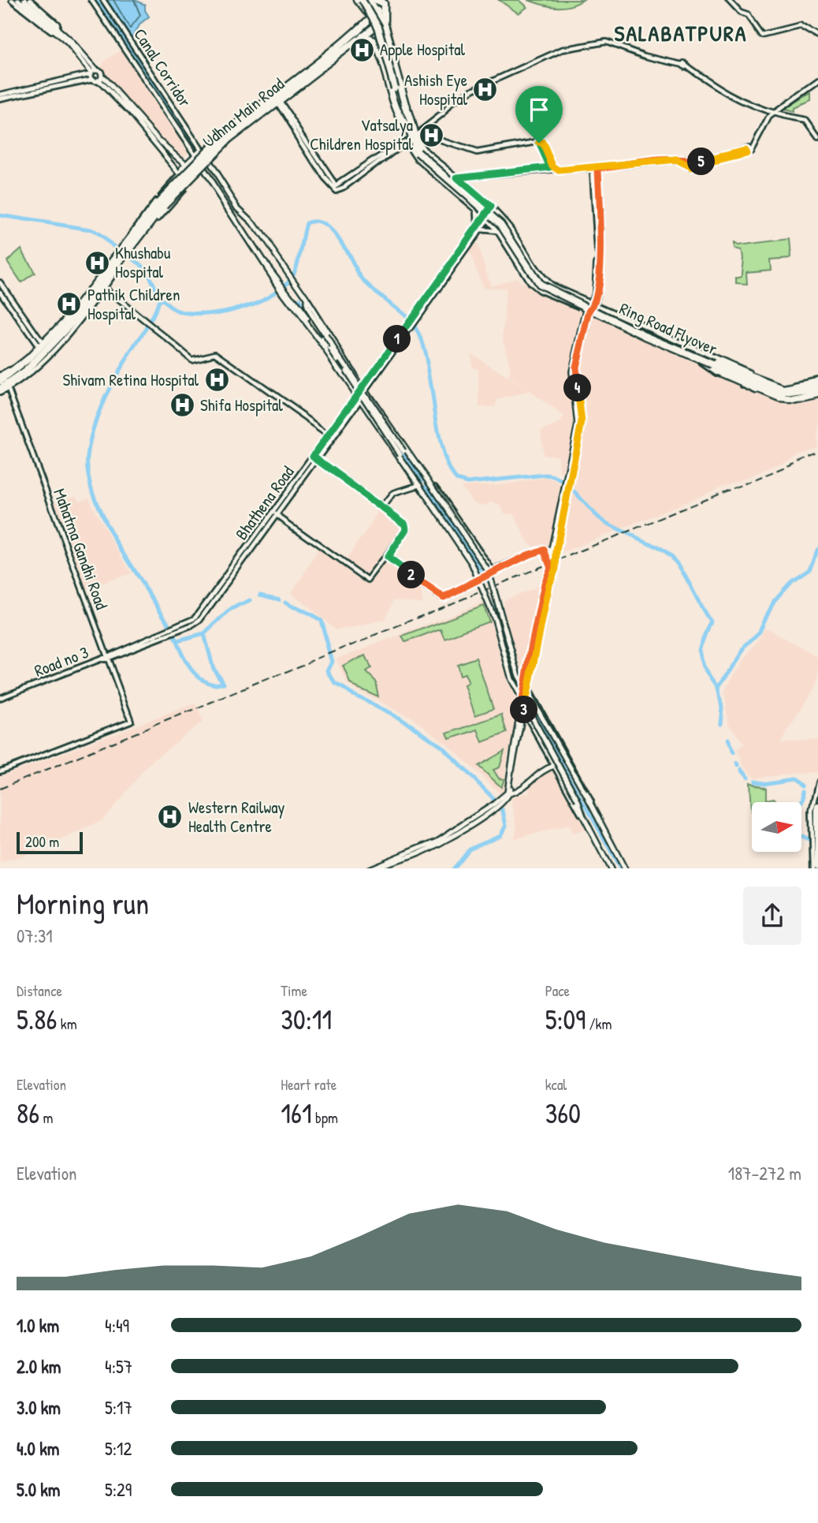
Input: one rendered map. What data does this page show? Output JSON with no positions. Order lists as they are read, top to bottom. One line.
{"streets":{"highway":["Udhna Main Road","Ring Road Flyover"],"street":["Canal Corridor","Bhathena Road","Mahatma Gandhi Road","Road no 3"]},"crossings":[["Bhathena Road","Road no 3"],["Mahatma Gandhi Road","Road no 3"]],"districts":["SALABATPURA"],"places":{"hospital":["Apple Hospital","Ashish Eye Hospital","Vatsalya Children Hospital","Khushabu Hospital","Pathik Children Hospital","Shivam Retina Hospital","Shifa Hospital","Western Railway Health Centre"]},"scale_bar":"200 m","north":"right","page":{"pins":["5","1","4","2","3"],"scale":"200 m","heading":["Morning run","07:31"],"stats":[["Distance","5.86 km"],["Time","30:11"],["Pace","5:09 /km"],["Elevation","86 m"],["Heart rate","161 bpm"],["kcal","360"]],"chart":["Elevation","187–272 m"],"list":[{"name":"1.0 km","note":"4:49"},{"name":"2.0 km","note":"4:57"},{"name":"3.0 km","note":"5:17"},{"name":"4.0 km","note":"5:12"},{"name":"5.0 km","note":"5:29"}]}}
